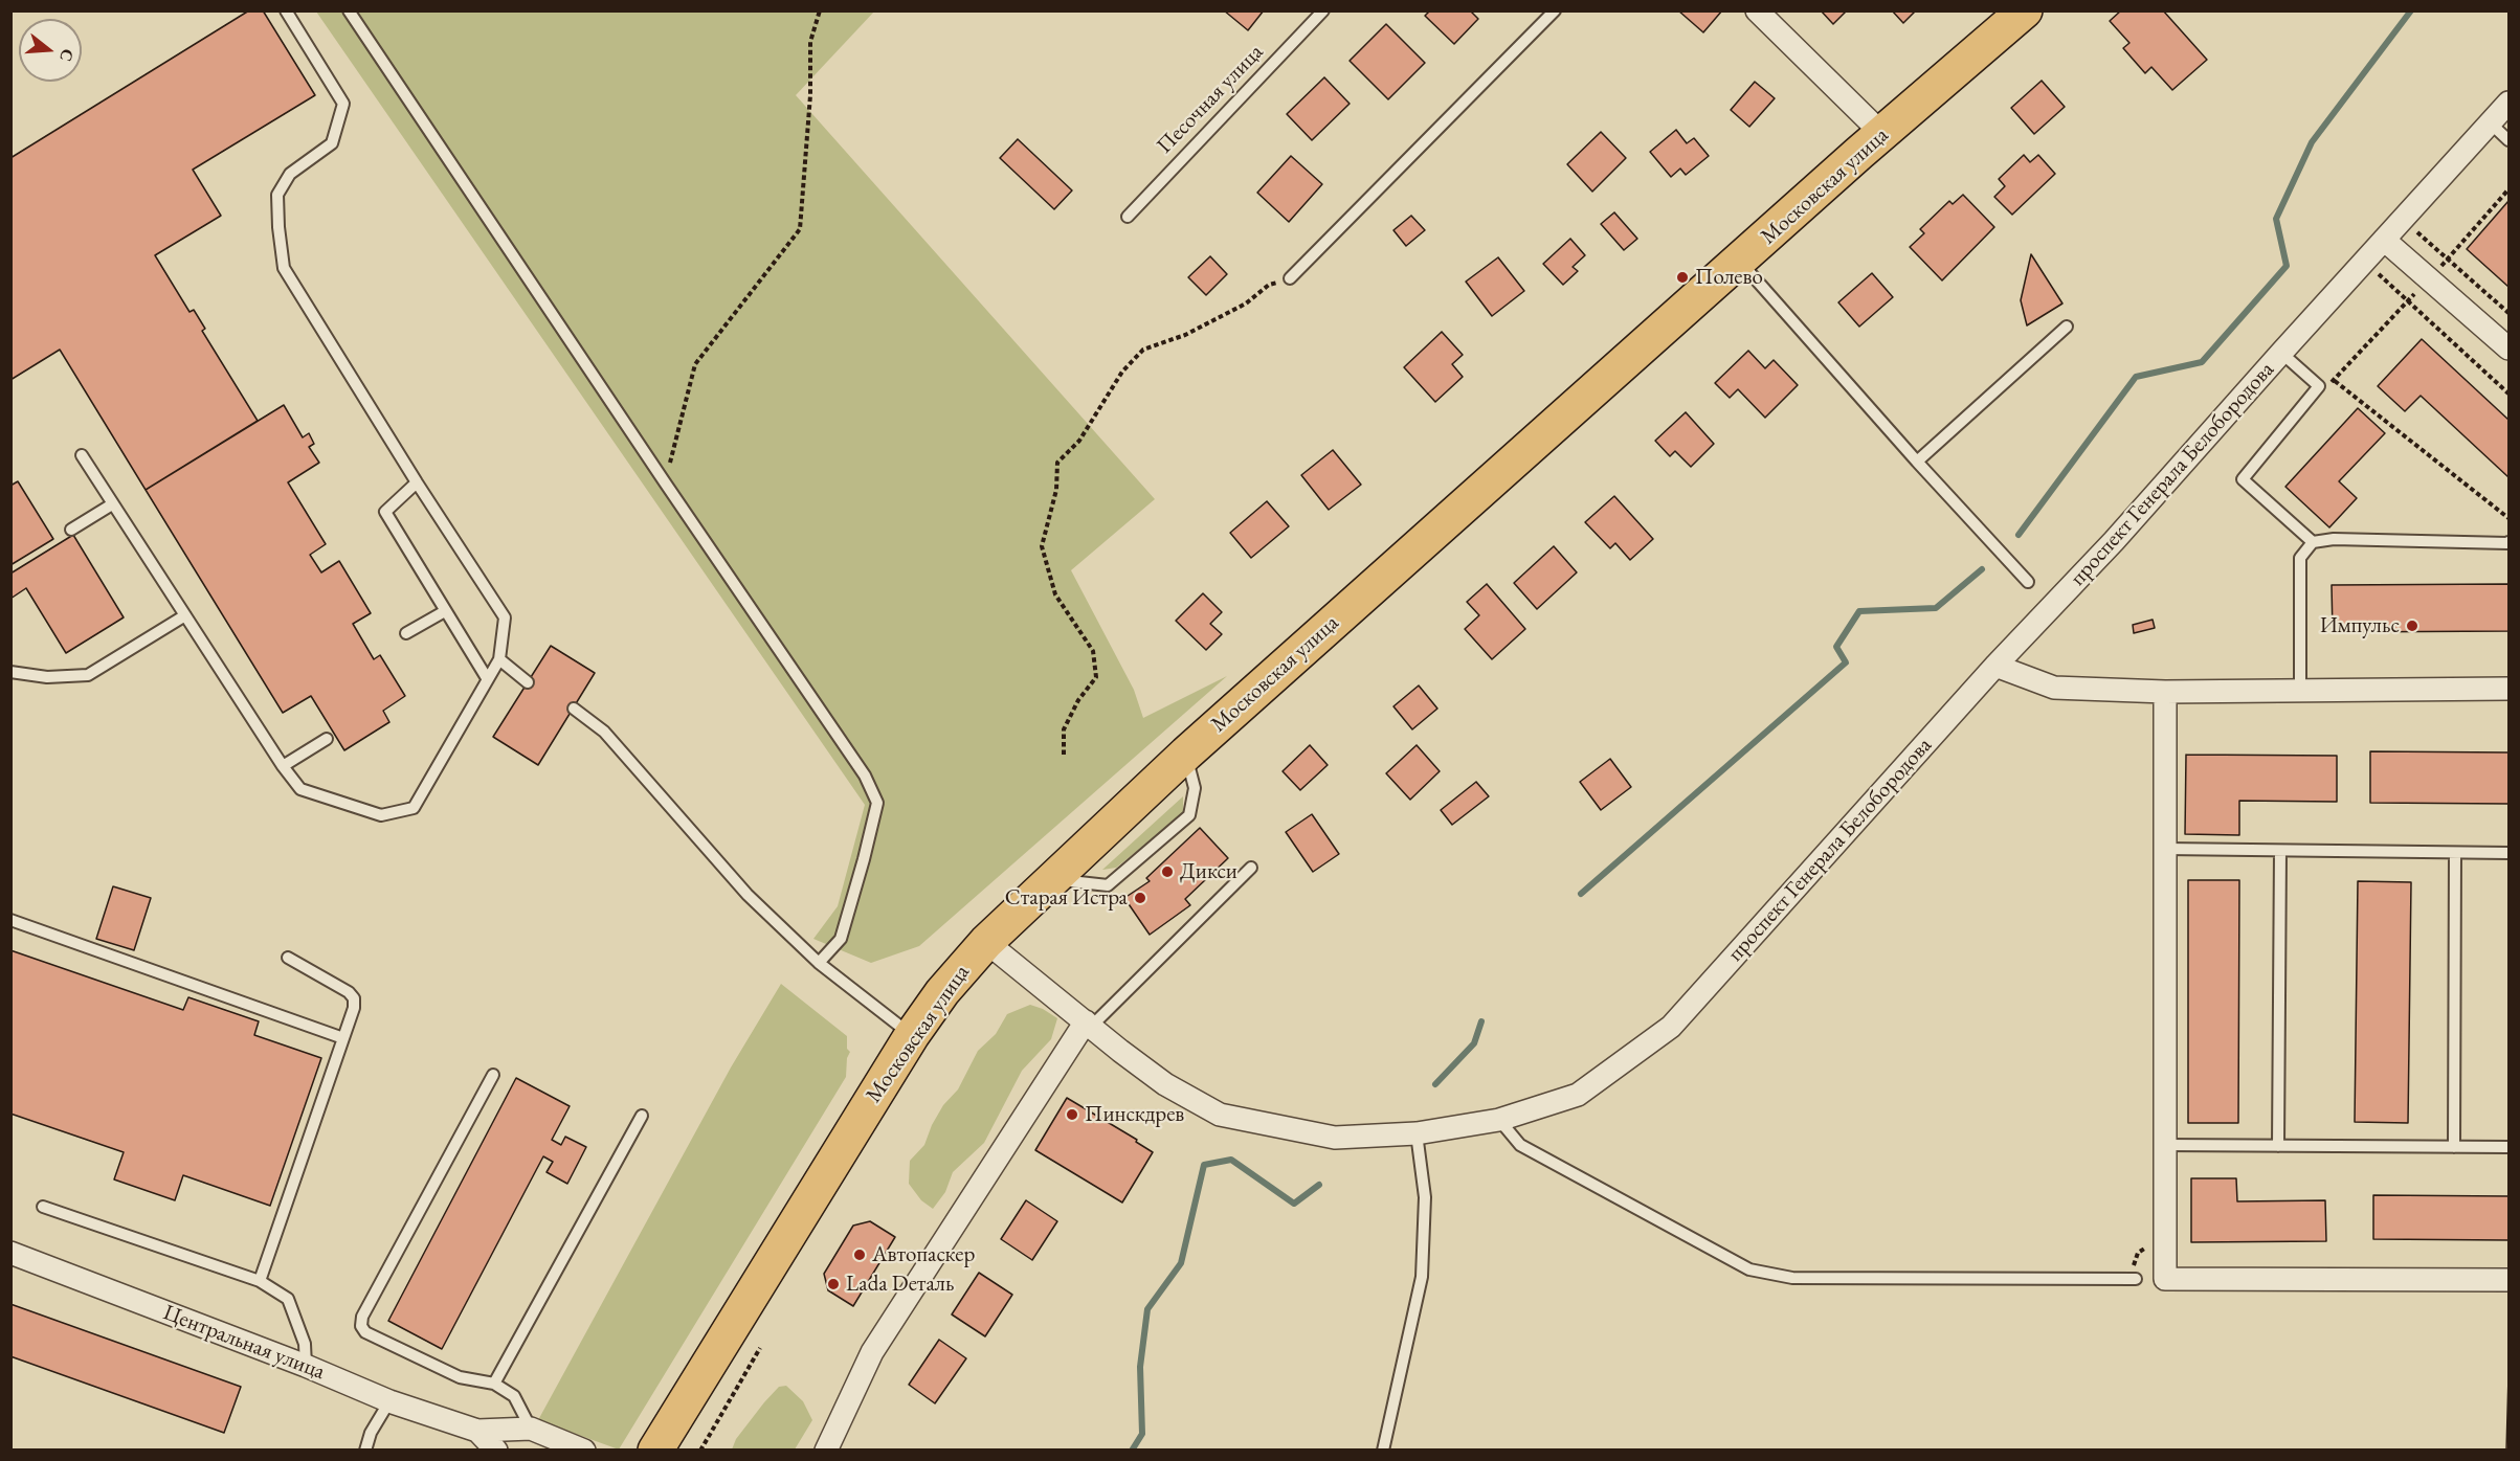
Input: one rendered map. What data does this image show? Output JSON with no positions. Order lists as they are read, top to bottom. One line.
{"streets":{"main road":["Московская улица"],"street":["проспект Генерала Белобородова","Центральная улица"],"lane":["Песочная улица"]},"crossings":[["Московская улица","проспект Генерала Белобородова"]],"places":["Полево","Импульс","Дикси","Старая Истра","Пинскдрев","Автопаскер","Lada Dеталь"],"north":"right"}
